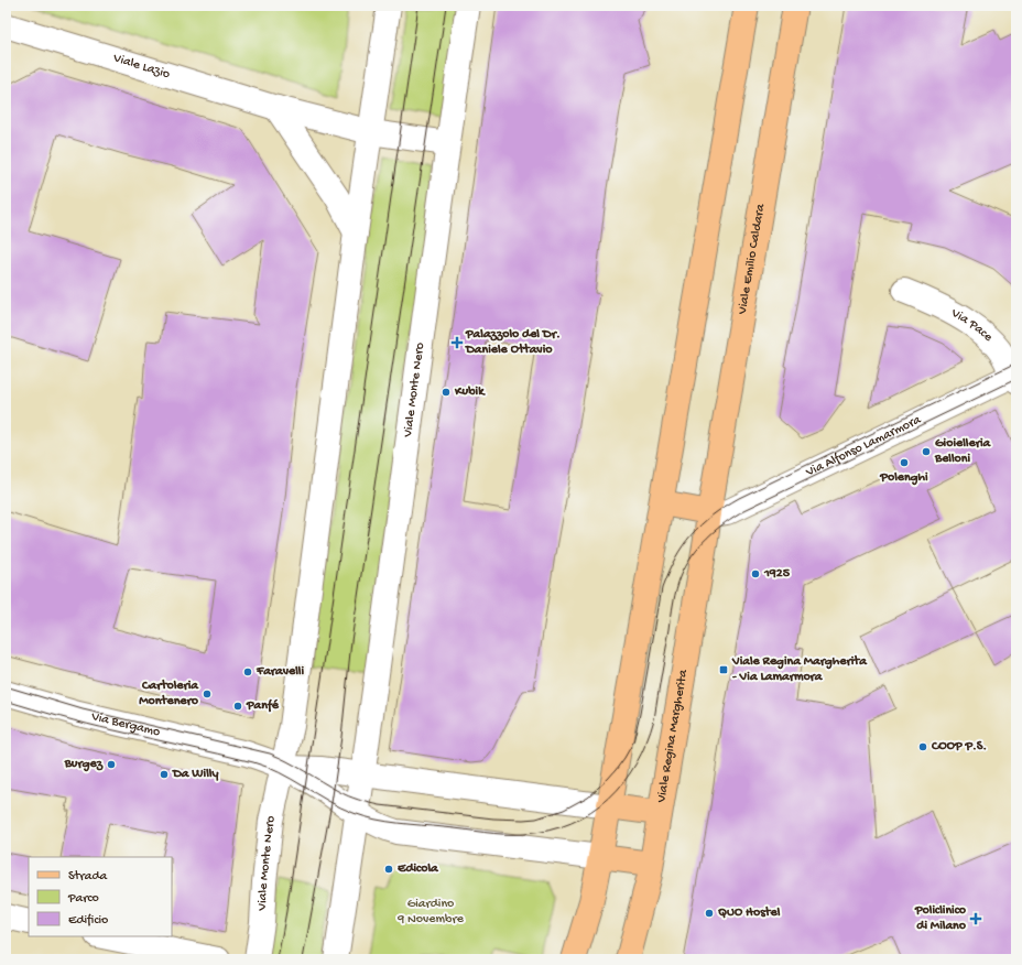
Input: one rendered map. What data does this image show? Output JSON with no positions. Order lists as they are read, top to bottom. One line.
{"streets":{"main road":["Viale Emilio Caldara","Viale Regina Margherita"],"street":["Viale Lazio","Via Pace","Viale Monte Nero","Via Alfonso Lamarmora","Via Bergamo"]},"crossings":[["Viale Lazio","Viale Monte Nero"],["Viale Emilio Caldara","Via Alfonso Lamarmora"],["Viale Emilio Caldara","Viale Regina Margherita"],["Via Pace","Via Alfonso Lamarmora"],["Viale Monte Nero","Via Bergamo"],["Via Alfonso Lamarmora","Viale Regina Margherita"]],"parks":["Giardino 9 Novembre"],"places":{"health":["Palazzolo del Dr. Daniele Ottavio","Policlinico di Milano"],"other":["Kubik","Gioielleria Belloni","Polenghi","1925","Faravelli","Cartoleria Montenero","Panfé","COOP P.S.","Burgez","Da Willy","Edicola","QUO Hostel"],"transit":["Viale Regina Margherita - Via Lamarmora"]},"legend":["Strada","Parco","Edificio"]}
